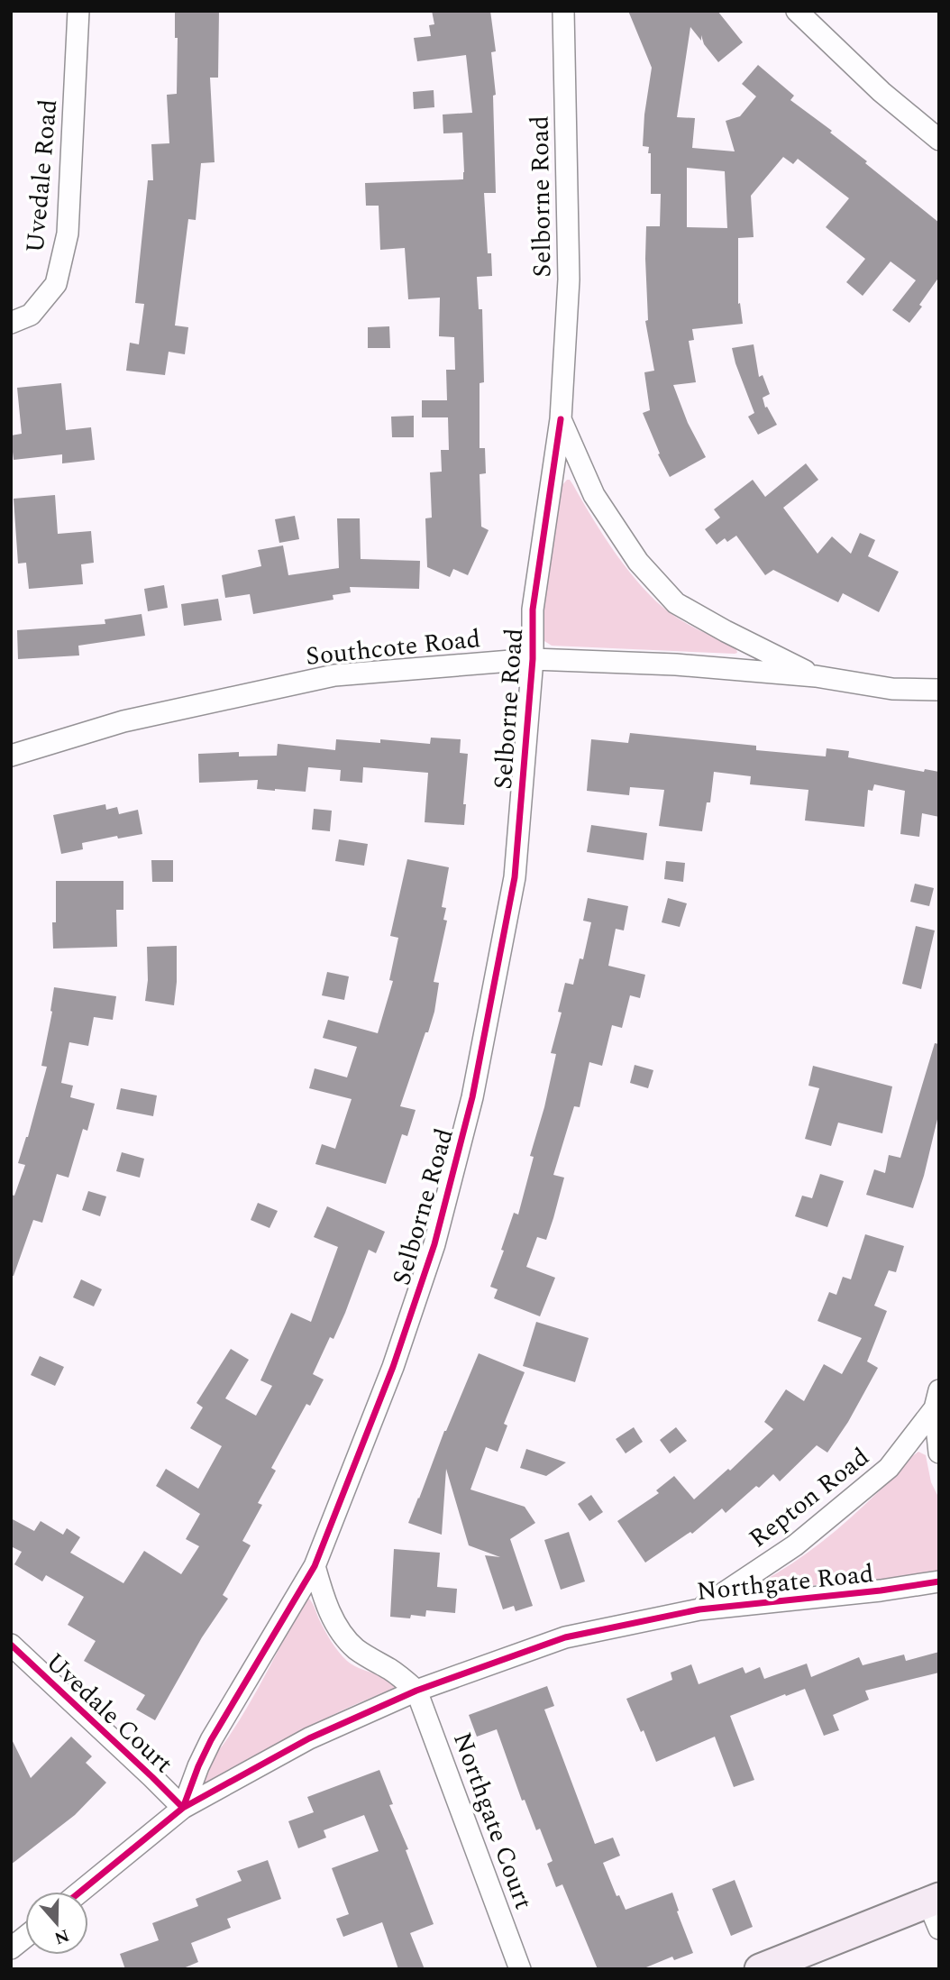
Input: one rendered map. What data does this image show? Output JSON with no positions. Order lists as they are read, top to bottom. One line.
{"streets":{"street":["Uvedale Road","Selborne Road","Southcote Road","Repton Road","Northgate Road","Uvedale Court","Northgate Court"]},"crossings":[["Selborne Road","Southcote Road"],["Selborne Road","Northgate Road"],["Selborne Road","Uvedale Court"],["Repton Road","Northgate Road"],["Northgate Road","Uvedale Court"],["Northgate Road","Northgate Court"]],"north":"bottom"}
